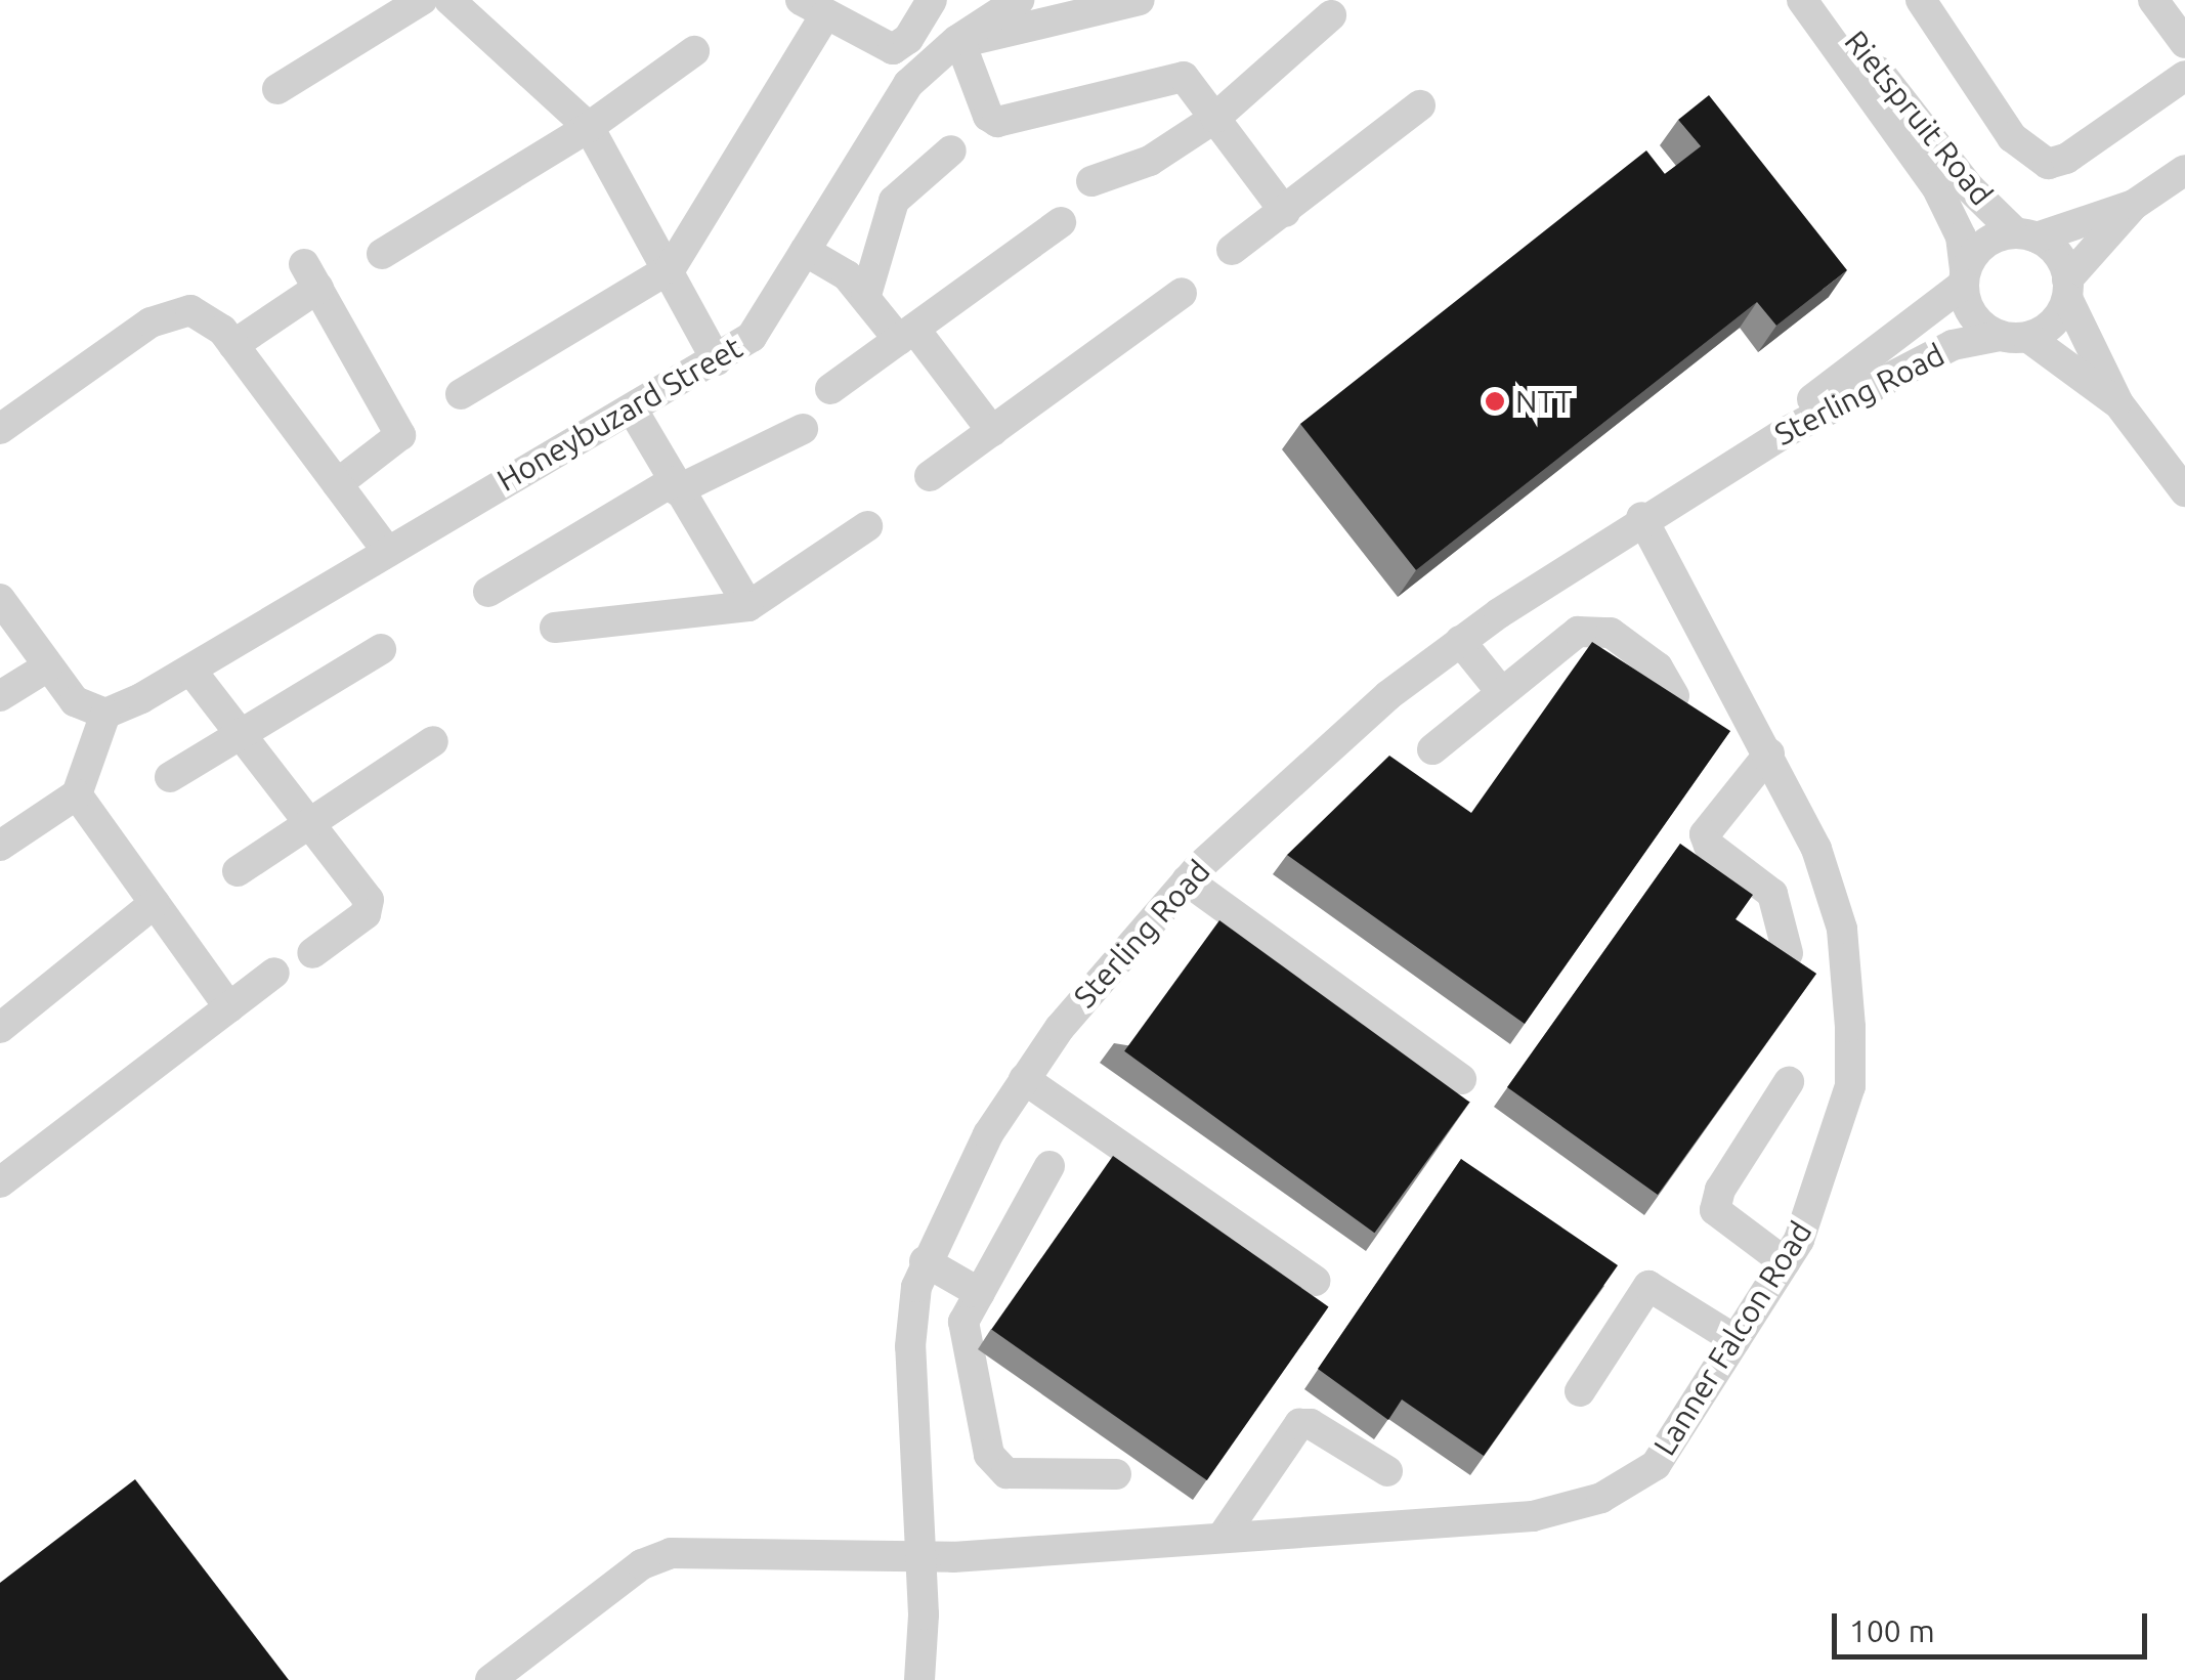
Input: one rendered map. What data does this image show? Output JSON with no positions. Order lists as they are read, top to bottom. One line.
{"streets":{"street":["Rietspruit Road","Sterling Road","Honeybuzard Street","Lanner Falcon Road"]},"crossings":[["Rietspruit Road","Sterling Road"],["Sterling Road","Lanner Falcon Road"]],"places":["NTT"],"scale_bar":"100 m"}
